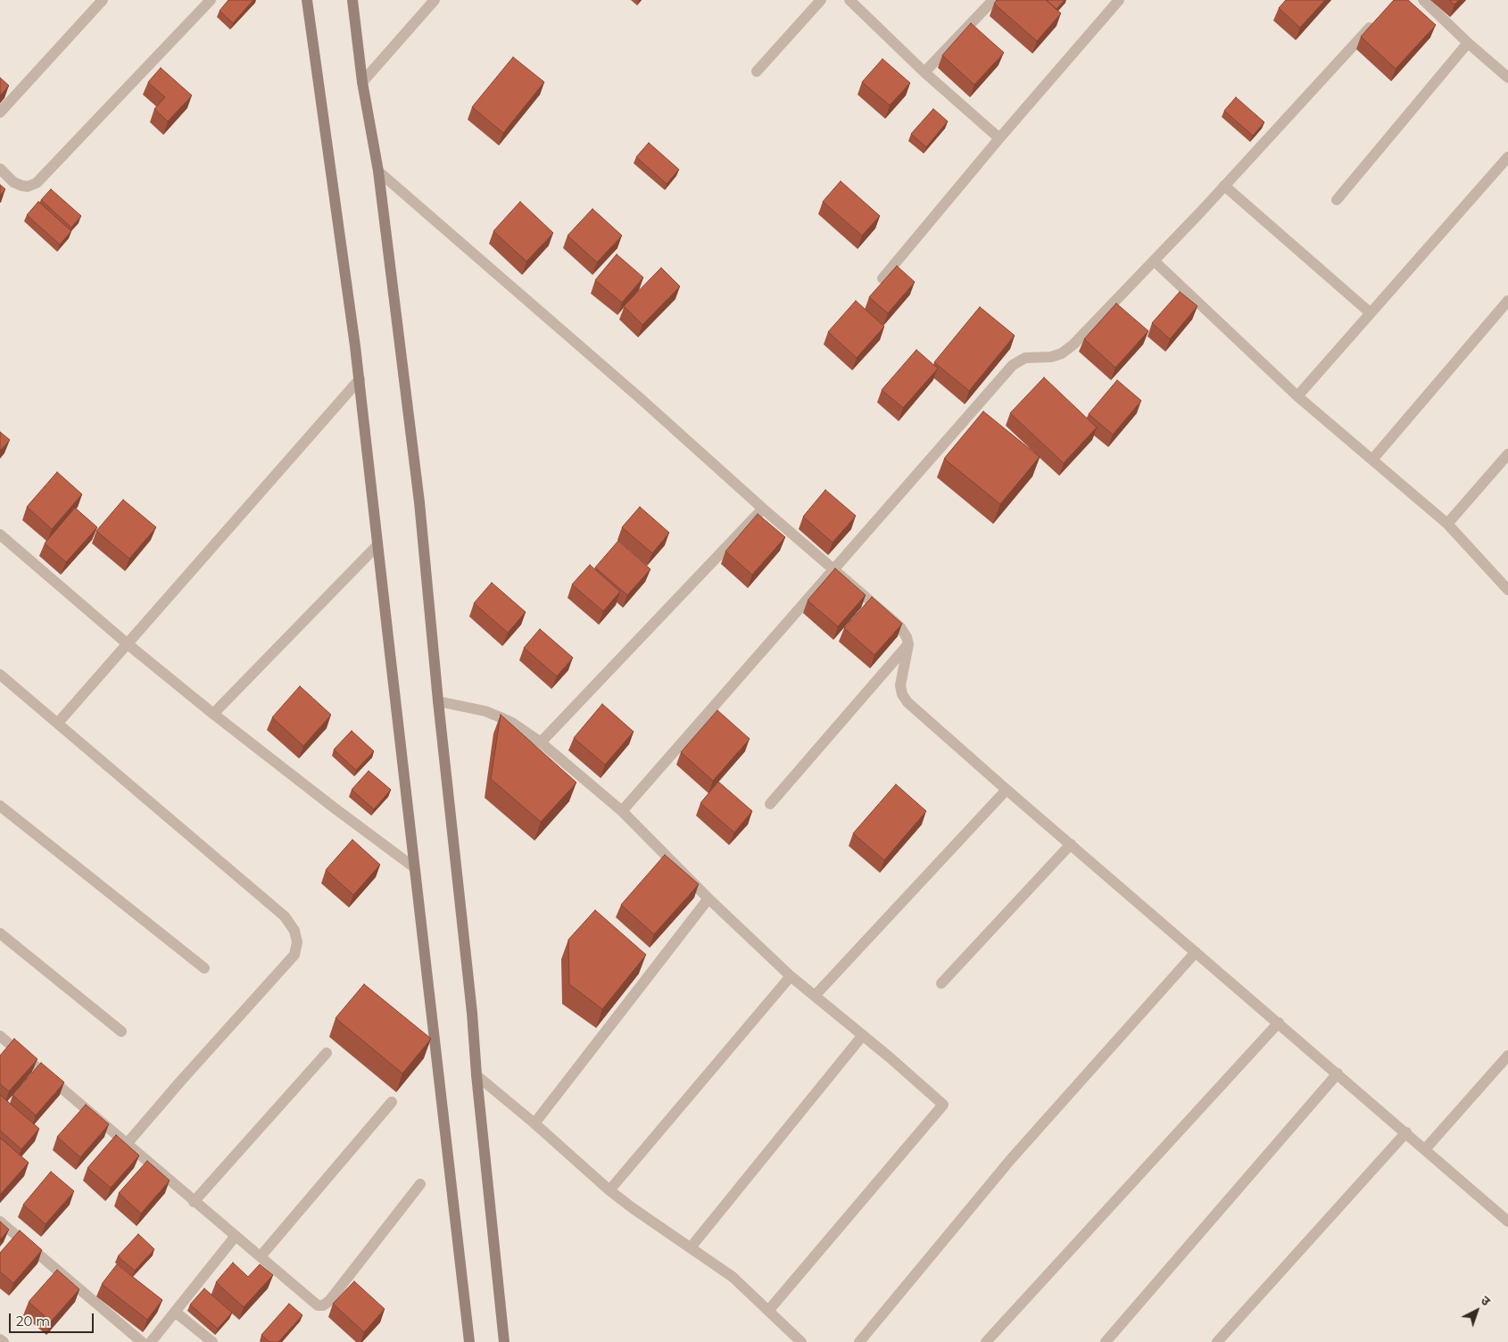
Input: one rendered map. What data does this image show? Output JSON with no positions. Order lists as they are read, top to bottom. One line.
{"scale_bar":"20 m","north":"top right"}
